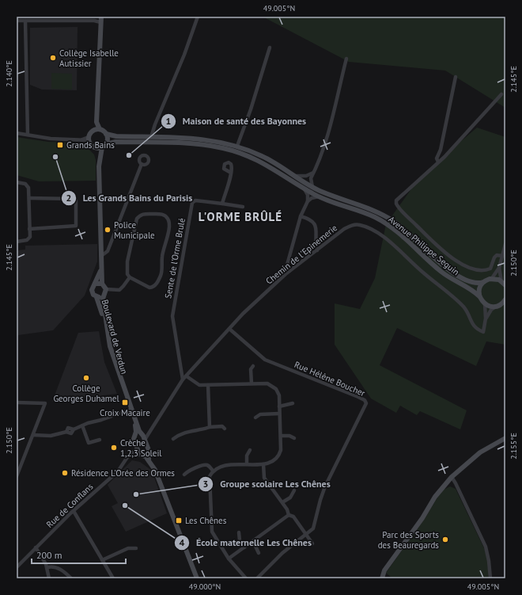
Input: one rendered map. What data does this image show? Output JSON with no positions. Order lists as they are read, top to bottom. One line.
{"streets":{"main road":["Avenue Philippe Seguin","Boulevard de Verdun"],"street":["Chemin de l'Epinemerie","Sente de l'Orme Brulé","Rue Hélène Boucher","Rue de Conflans"]},"crossings":[["Chemin de l'Epinemerie","Sente de l'Orme Brulé"],["Chemin de l'Epinemerie","Boulevard de Verdun"],["Chemin de l'Epinemerie","Rue Hélène Boucher"]],"districts":["L'ORME BRÛLÉ"],"places":{"other":["Collège Isabelle Autissier","Maison de santé des Bayonnes","Les Grands Bains du Parisis","Police Municipale","Collège Georges Duhamel","Crèche 1,2,3 Soleil","Résidence L'Orée des Ormes","Groupe scolaire Les Chênes","École maternelle Les Chênes","Parc des Sports des Beauregards"],"transit":["Grands Bains","Croix Macaire","Les Chênes"]},"scale_bar":"200 m","coordinates":["49.005°N","2.140°E","2.145°E","2.150°E","2.155°E","49.000°N"]}
